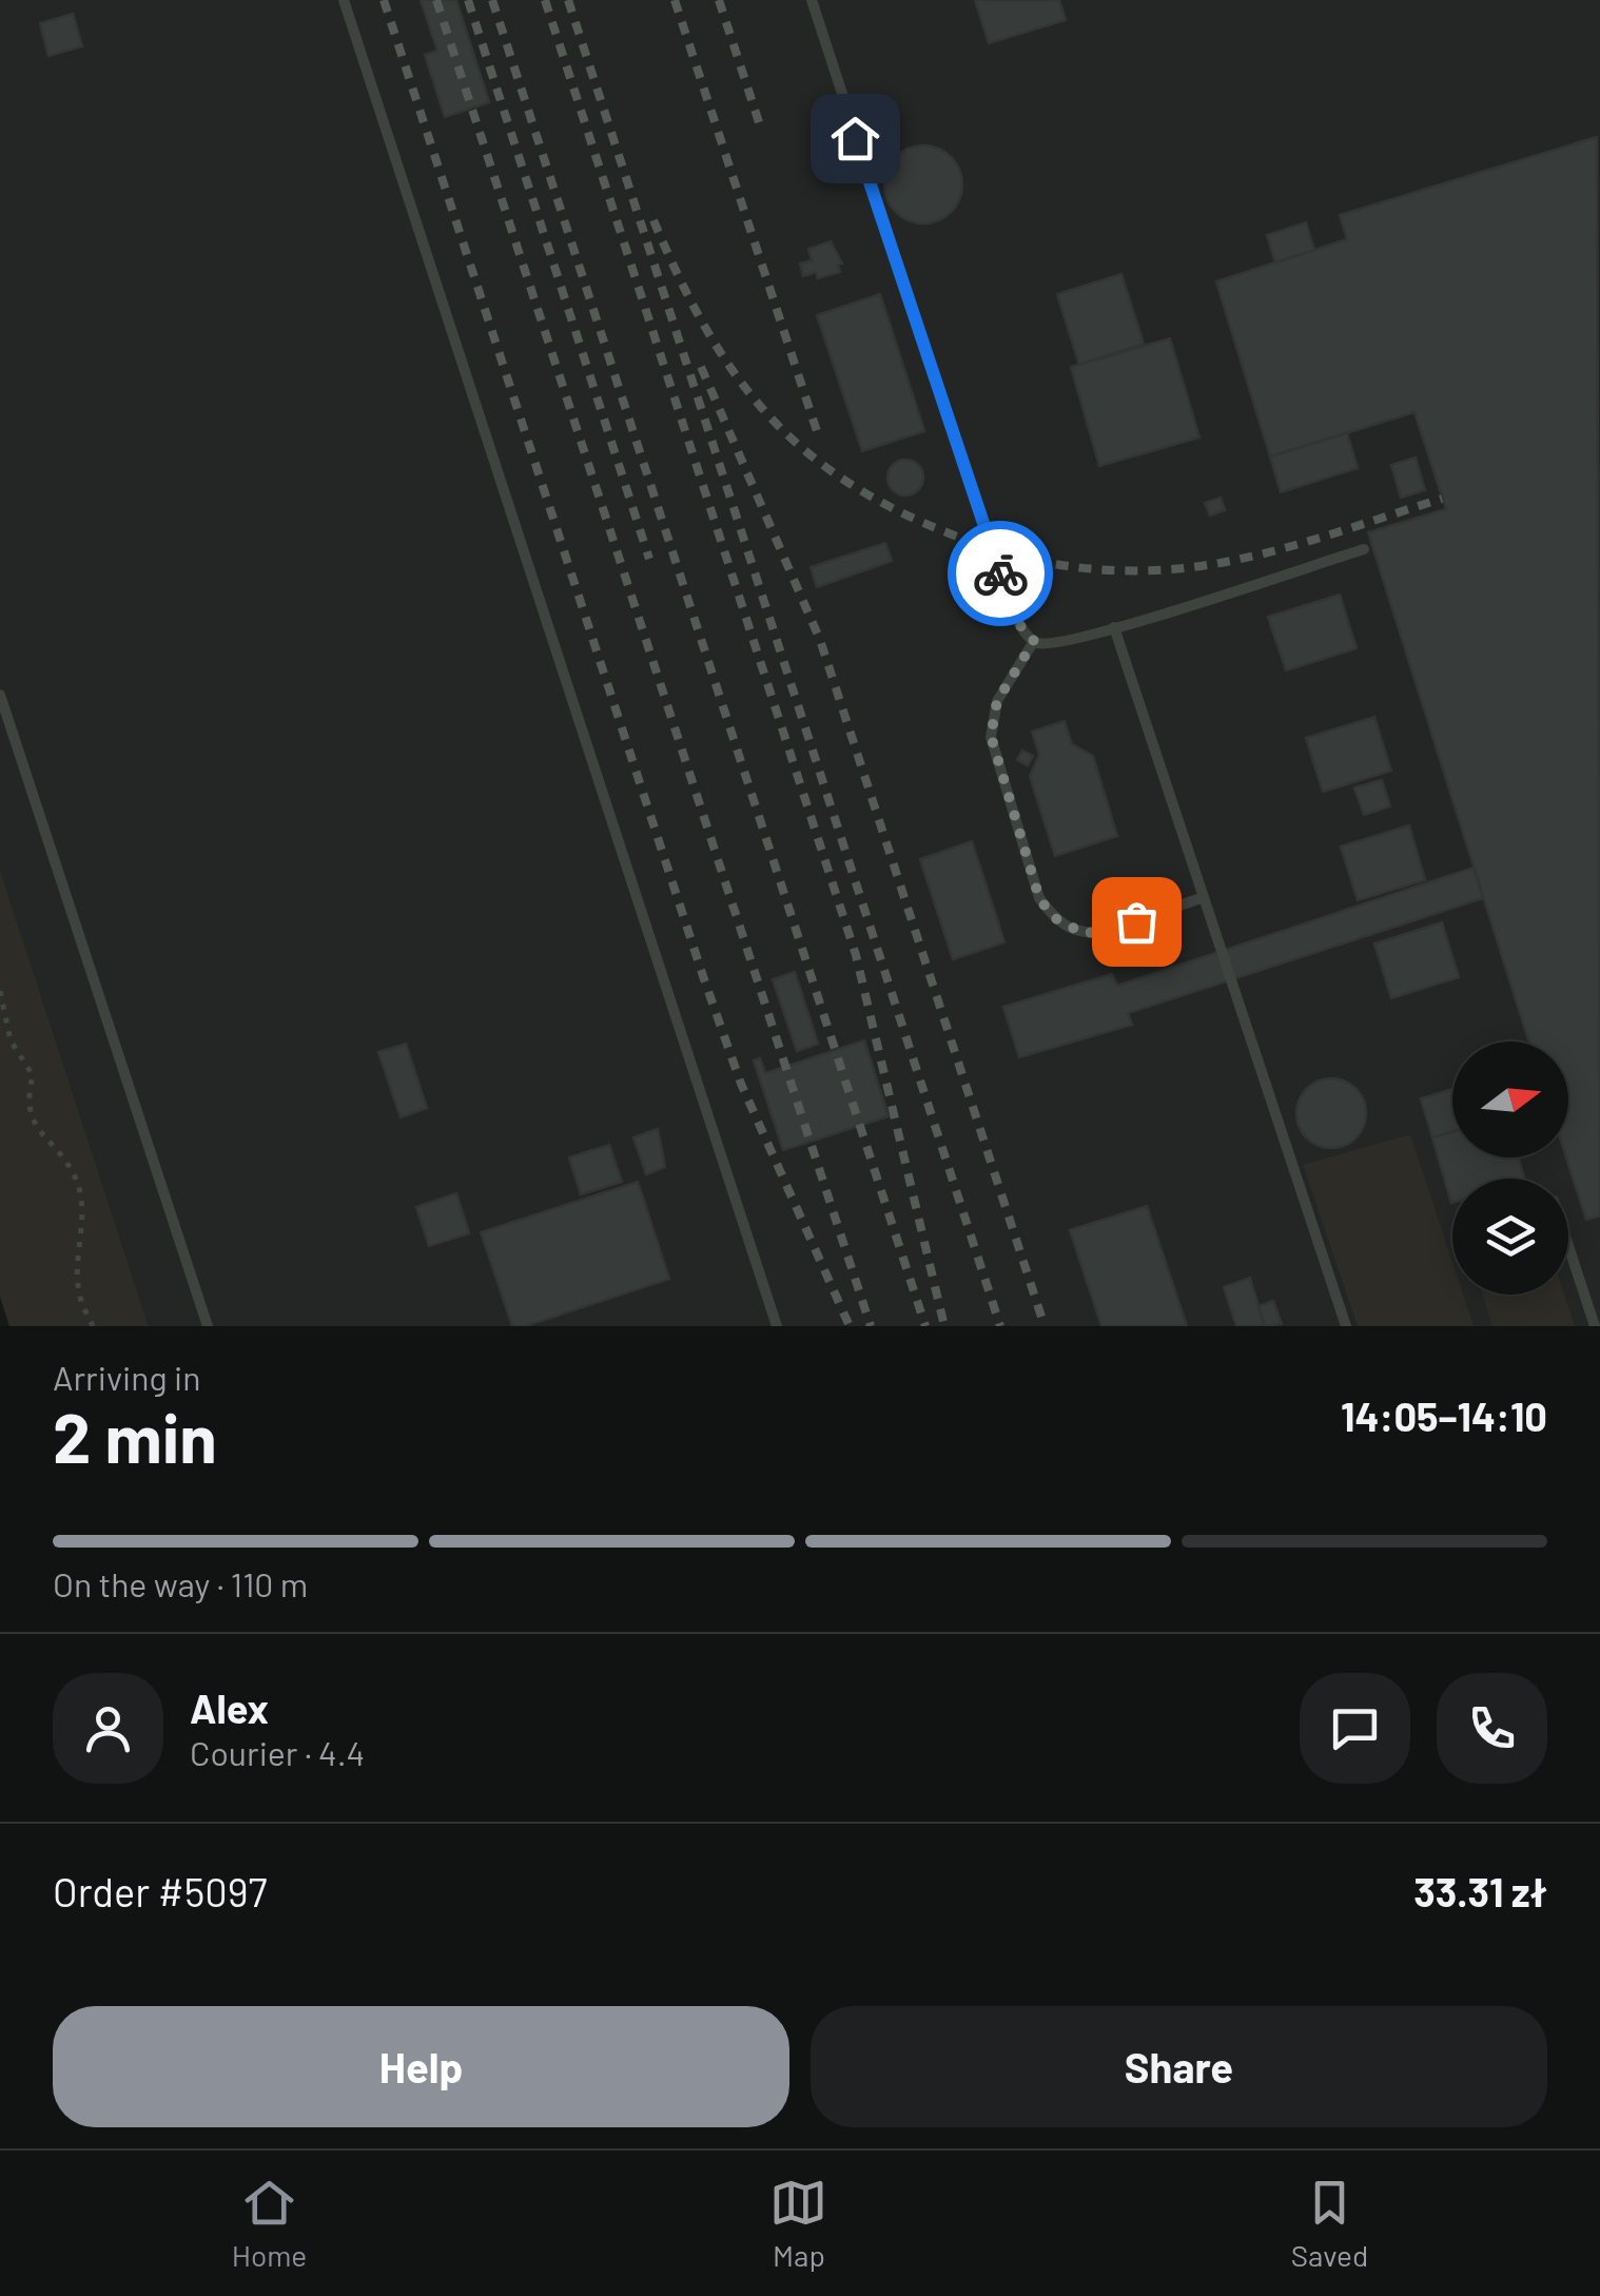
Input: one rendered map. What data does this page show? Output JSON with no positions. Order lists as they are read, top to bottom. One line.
{"north":"right","page":{"heading":["2 min","Arriving in","14:05–14:10"],"panel":["Alex","Courier · 4.4","Order #5097","33.31 zł"],"bar":"On the way · 110 m","buttons":["Help","Share"],"tabs":["Home","Map","Saved"]}}
